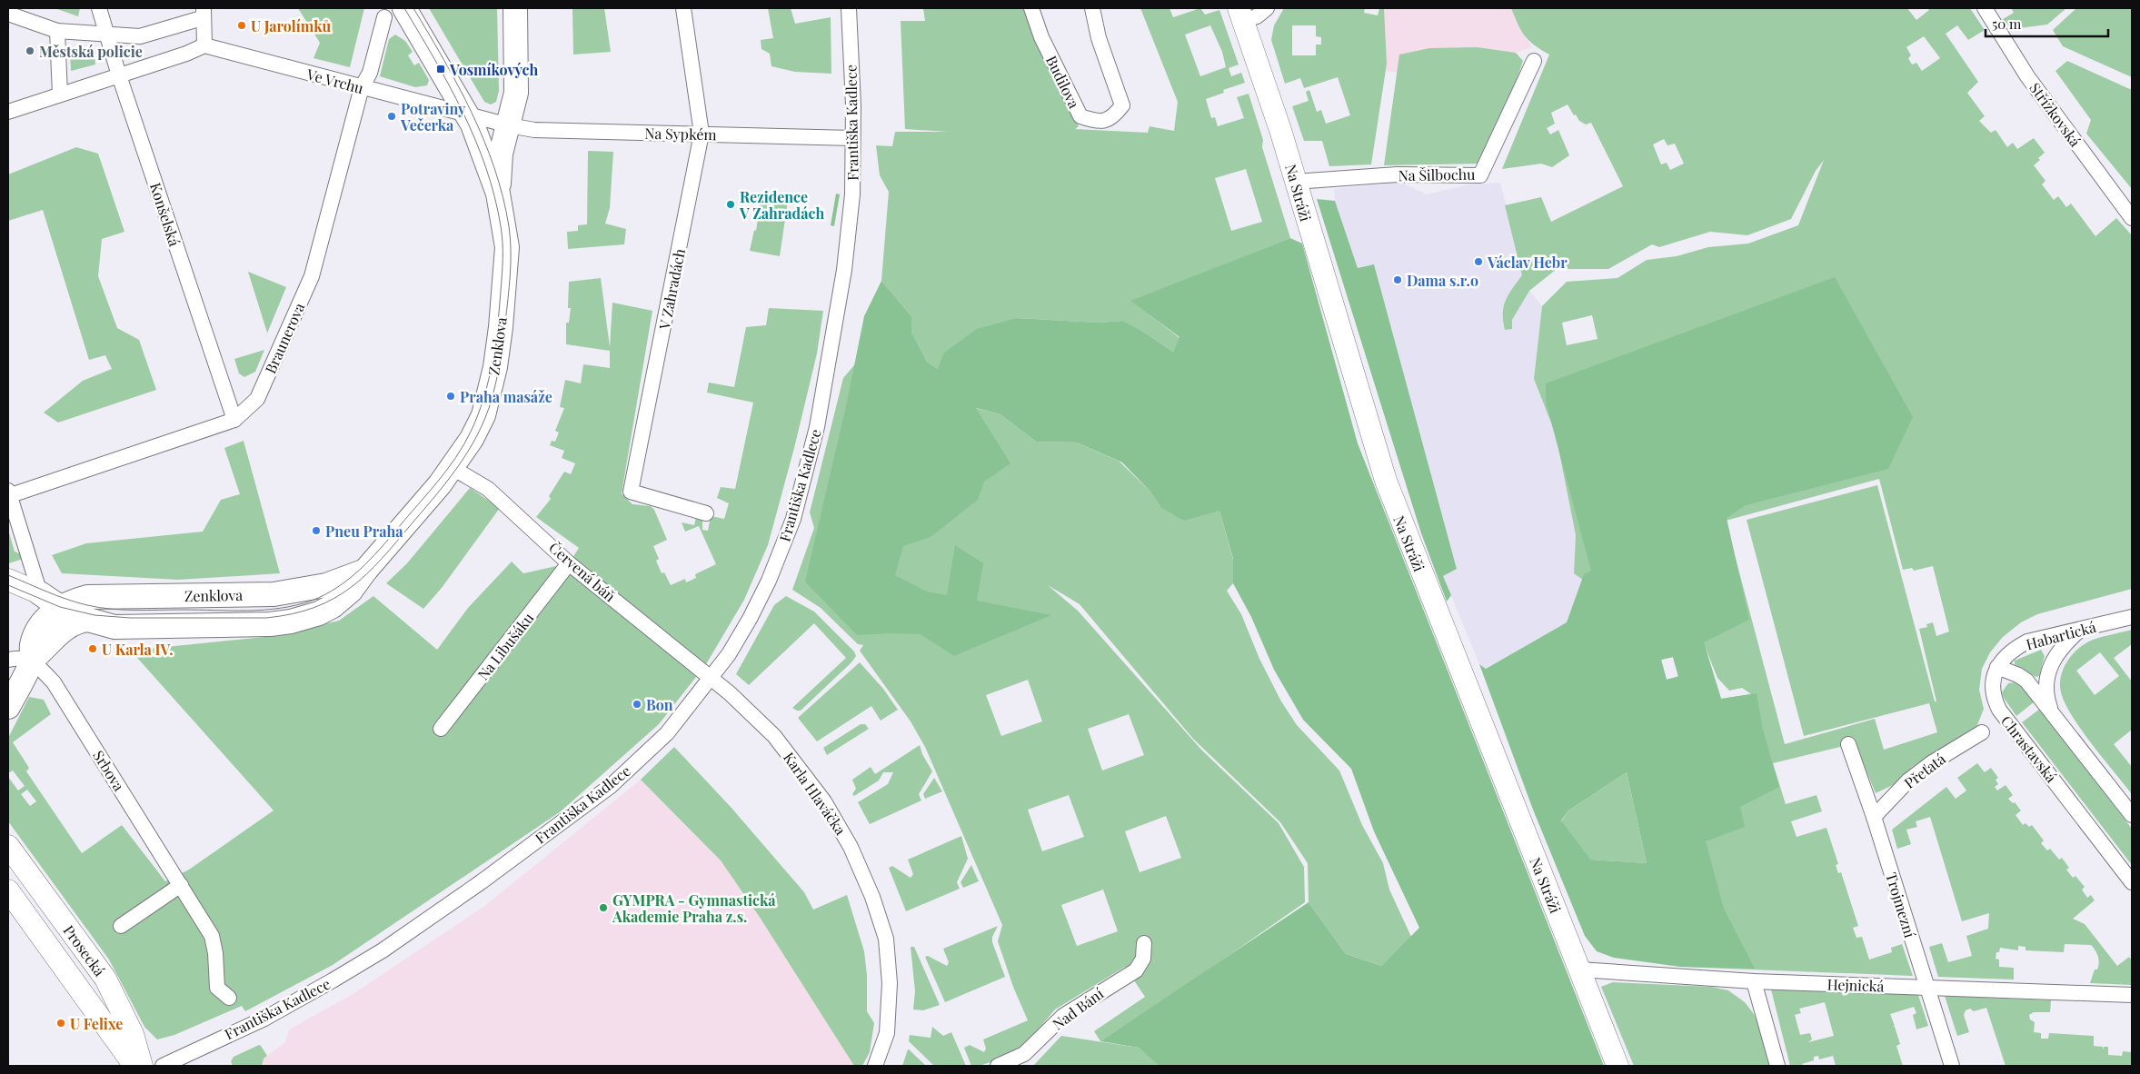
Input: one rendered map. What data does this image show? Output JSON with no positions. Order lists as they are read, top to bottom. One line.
{"streets":{"main road":["Zenklova"],"street":["Ve Vrchu","Budilova","Střížkovská","Františka Kadlece","Na Sypkém","Na Šilbochu","Na Stráži","Konšelská","V Zahradách","Braunerova","Červená báň","Habartická","Na Libušáku","Chrastavská","Srbova","Přeťatá","Karla Hlaváčka","Trojmezní","Prosecká","Hejnická","Nad Bání"]},"crossings":[["Ve Vrchu","Braunerova"],["Ve Vrchu","Zenklova"],["Františka Kadlece","Na Sypkém"],["Františka Kadlece","Červená báň"],["Františka Kadlece","Karla Hlaváčka"],["Na Sypkém","V Zahradách"],["Na Šilbochu","Na Stráži"],["Na Stráži","Hejnická"],["Konšelská","Braunerova"],["Braunerova","Zenklova"],["Zenklova","Červená báň"],["Červená báň","Na Libušáku"],["Červená báň","Karla Hlaváčka"],["Habartická","Chrastavská"],["Přeťatá","Trojmezní"],["Trojmezní","Hejnická"]],"places":{"other":["U Jarolímků","Městská policie","Potraviny Večerka","Rezidence V Zahradách","Václav Hebr","Dama s.r.o","Praha masáže","Pneu Praha","U Karla IV.","Bon","GYMPRA - Gymnastická Akademie Praha z.s.","U Felixe"],"transit":["Vosmíkových"]},"scale_bar":"50 m"}
